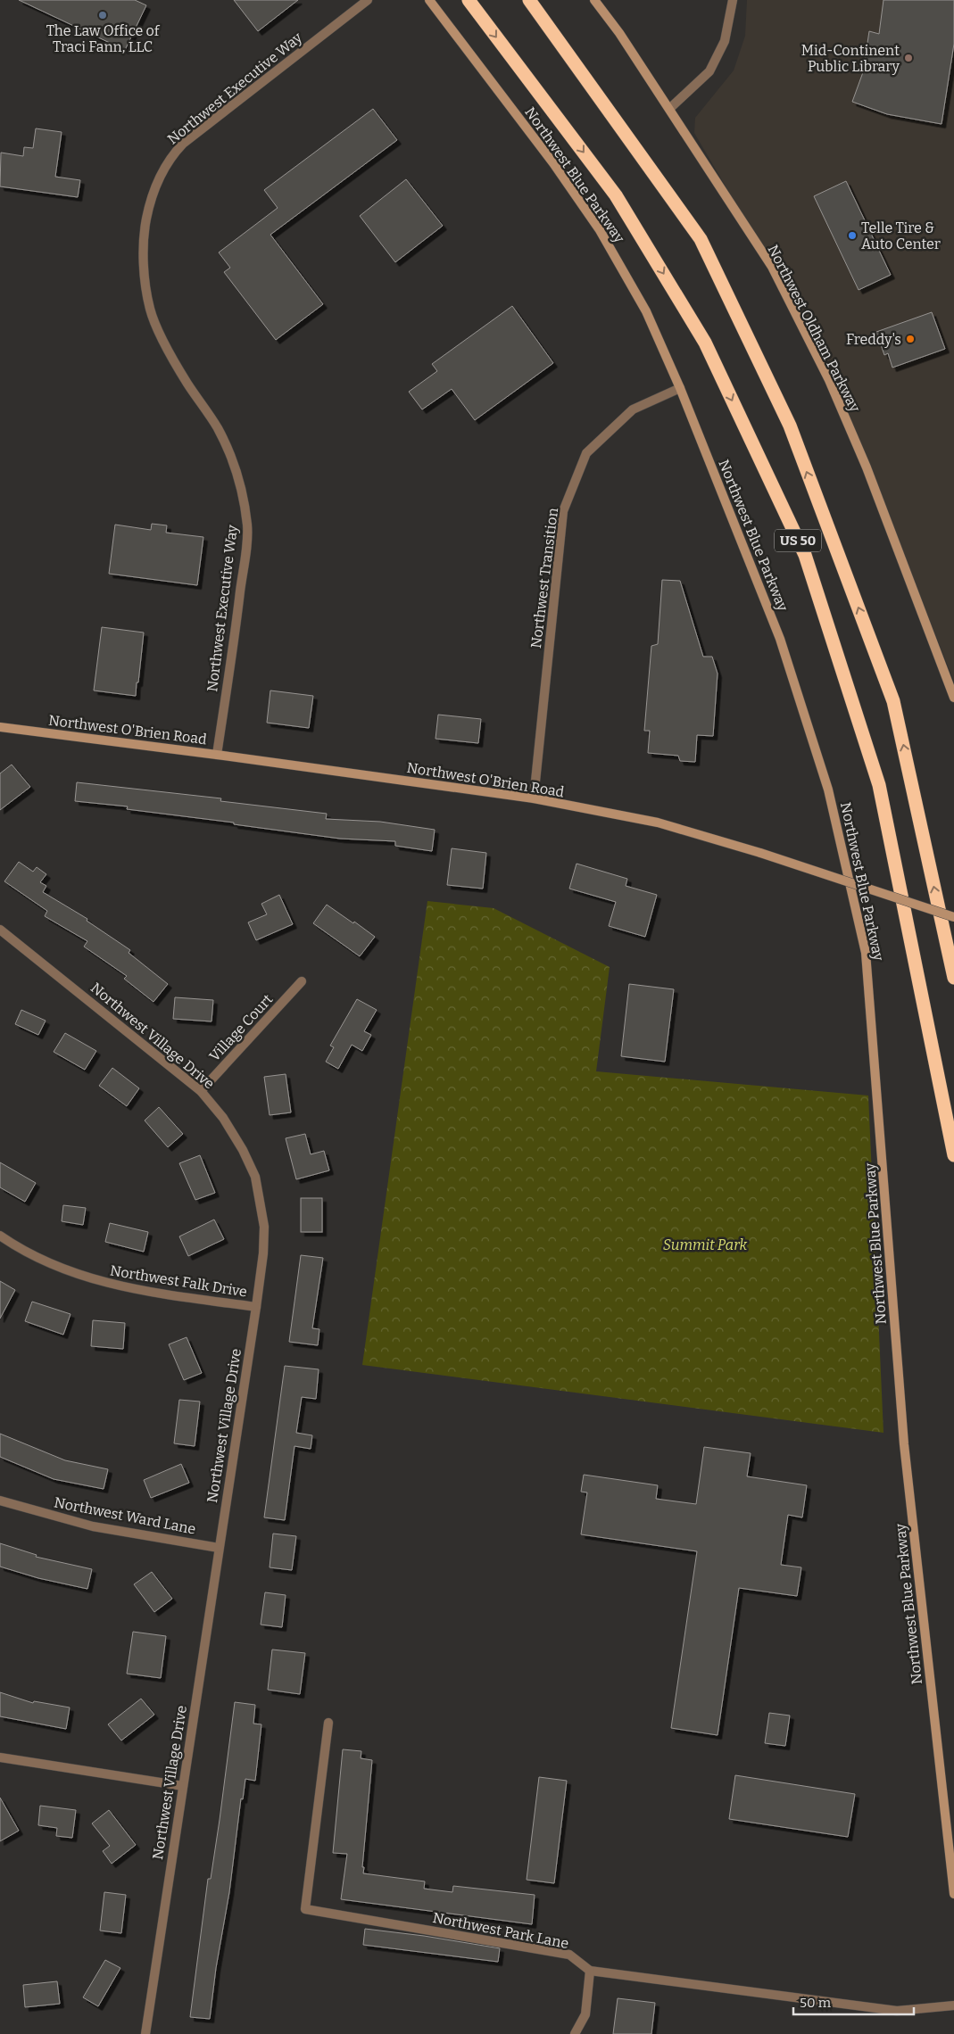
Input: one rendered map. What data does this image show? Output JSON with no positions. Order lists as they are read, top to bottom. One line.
{"streets":{"highway":["US 50"],"street":["Northwest Executive Way","Northwest Blue Parkway","Northwest Oldham Parkway","Northwest Transition","Northwest O'Brien Road","Village Court","Northwest Village Drive","Northwest Falk Drive","Northwest Ward Lane","Northwest Park Lane"]},"crossings":[["Northwest Executive Way","Northwest O'Brien Road"],["Northwest Blue Parkway","Northwest Transition"],["Northwest Transition","Northwest O'Brien Road"],["Village Court","Northwest Village Drive"],["Northwest Village Drive","Northwest Falk Drive"],["Northwest Village Drive","Northwest Ward Lane"]],"parks":["Summit Park"],"places":["The Law Office of Traci Fann, LLC","Mid-Continent Public Library","Telle Tire & Auto Center","Freddy's"],"scale_bar":"50 m"}
